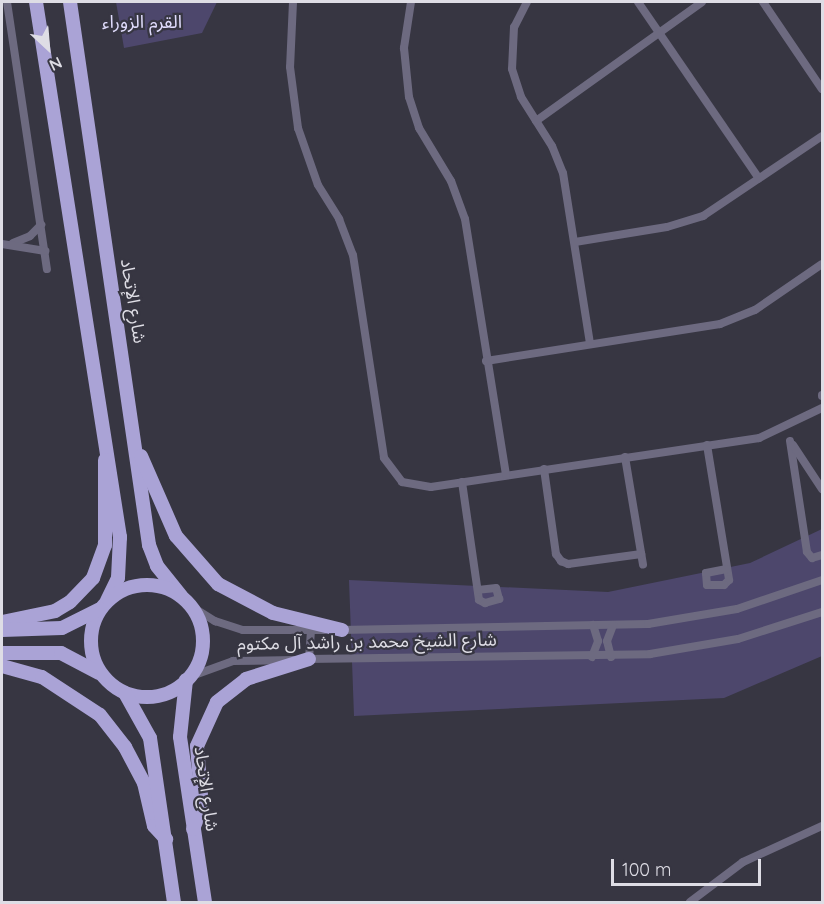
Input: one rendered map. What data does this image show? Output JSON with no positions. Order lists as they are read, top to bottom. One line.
{"streets":{"highway":["شارع الإتحاد"],"street":["شارع الشيخ محمد بن راشد آل مكتوم"]},"crossings":[["شارع الإتحاد","شارع الشيخ محمد بن راشد آل مكتوم"]],"parks":["القرم الزوراء"],"scale_bar":"100 m","north":"bottom right"}
